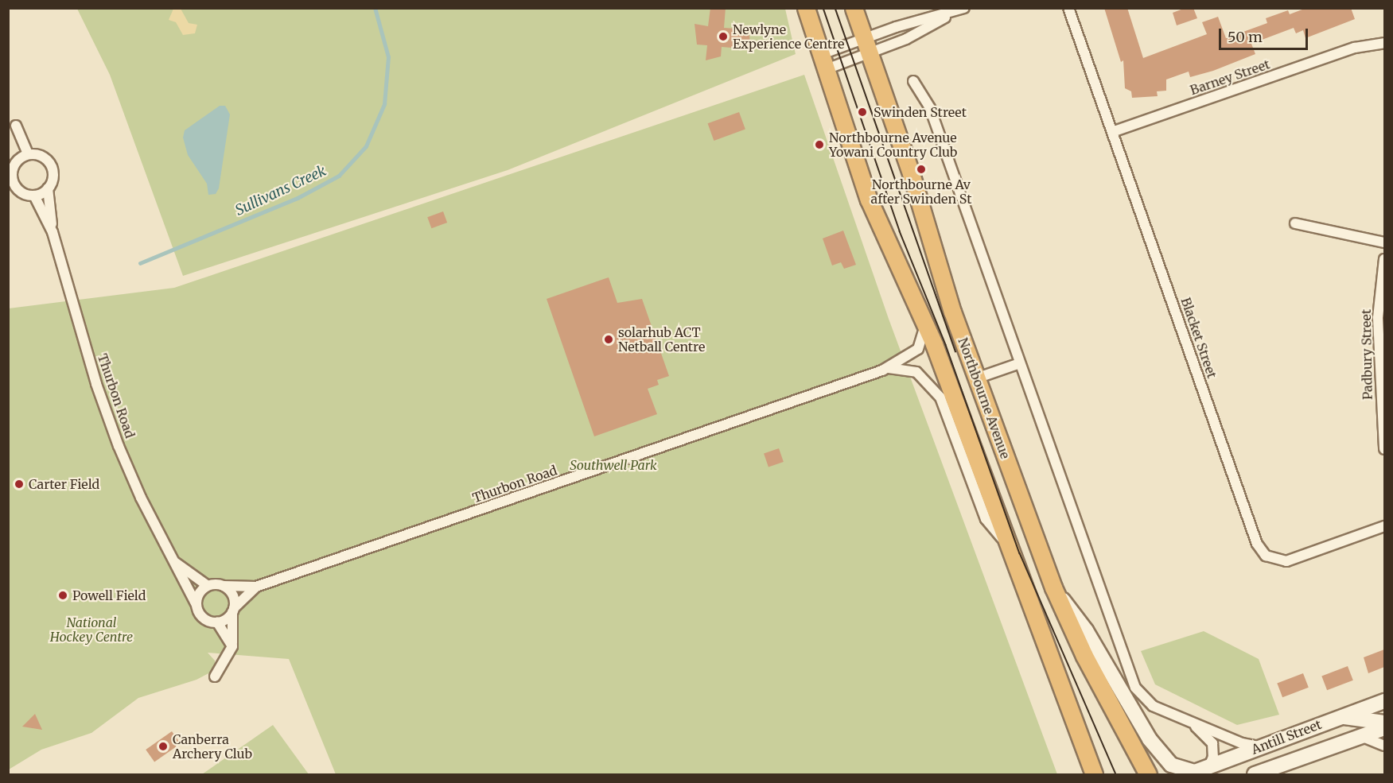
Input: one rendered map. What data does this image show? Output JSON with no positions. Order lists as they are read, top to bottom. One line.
{"streets":{"highway":["Northbourne Avenue"],"main road":["Antill Street"],"street":["Barney Street","Blacket Street","Padbury Street","Thurbon Road"]},"crossings":[["Barney Street","Blacket Street"]],"water":["Sullivans Creek"],"parks":["Southwell Park","National Hockey Centre"],"places":["Newlyne Experience Centre","Swinden Street","Northbourne Avenue Yowani Country Club","Northbourne Av after Swinden St","solarhub ACT Netball Centre","Carter Field","Powell Field","Canberra Archery Club"],"scale_bar":"50 m"}
